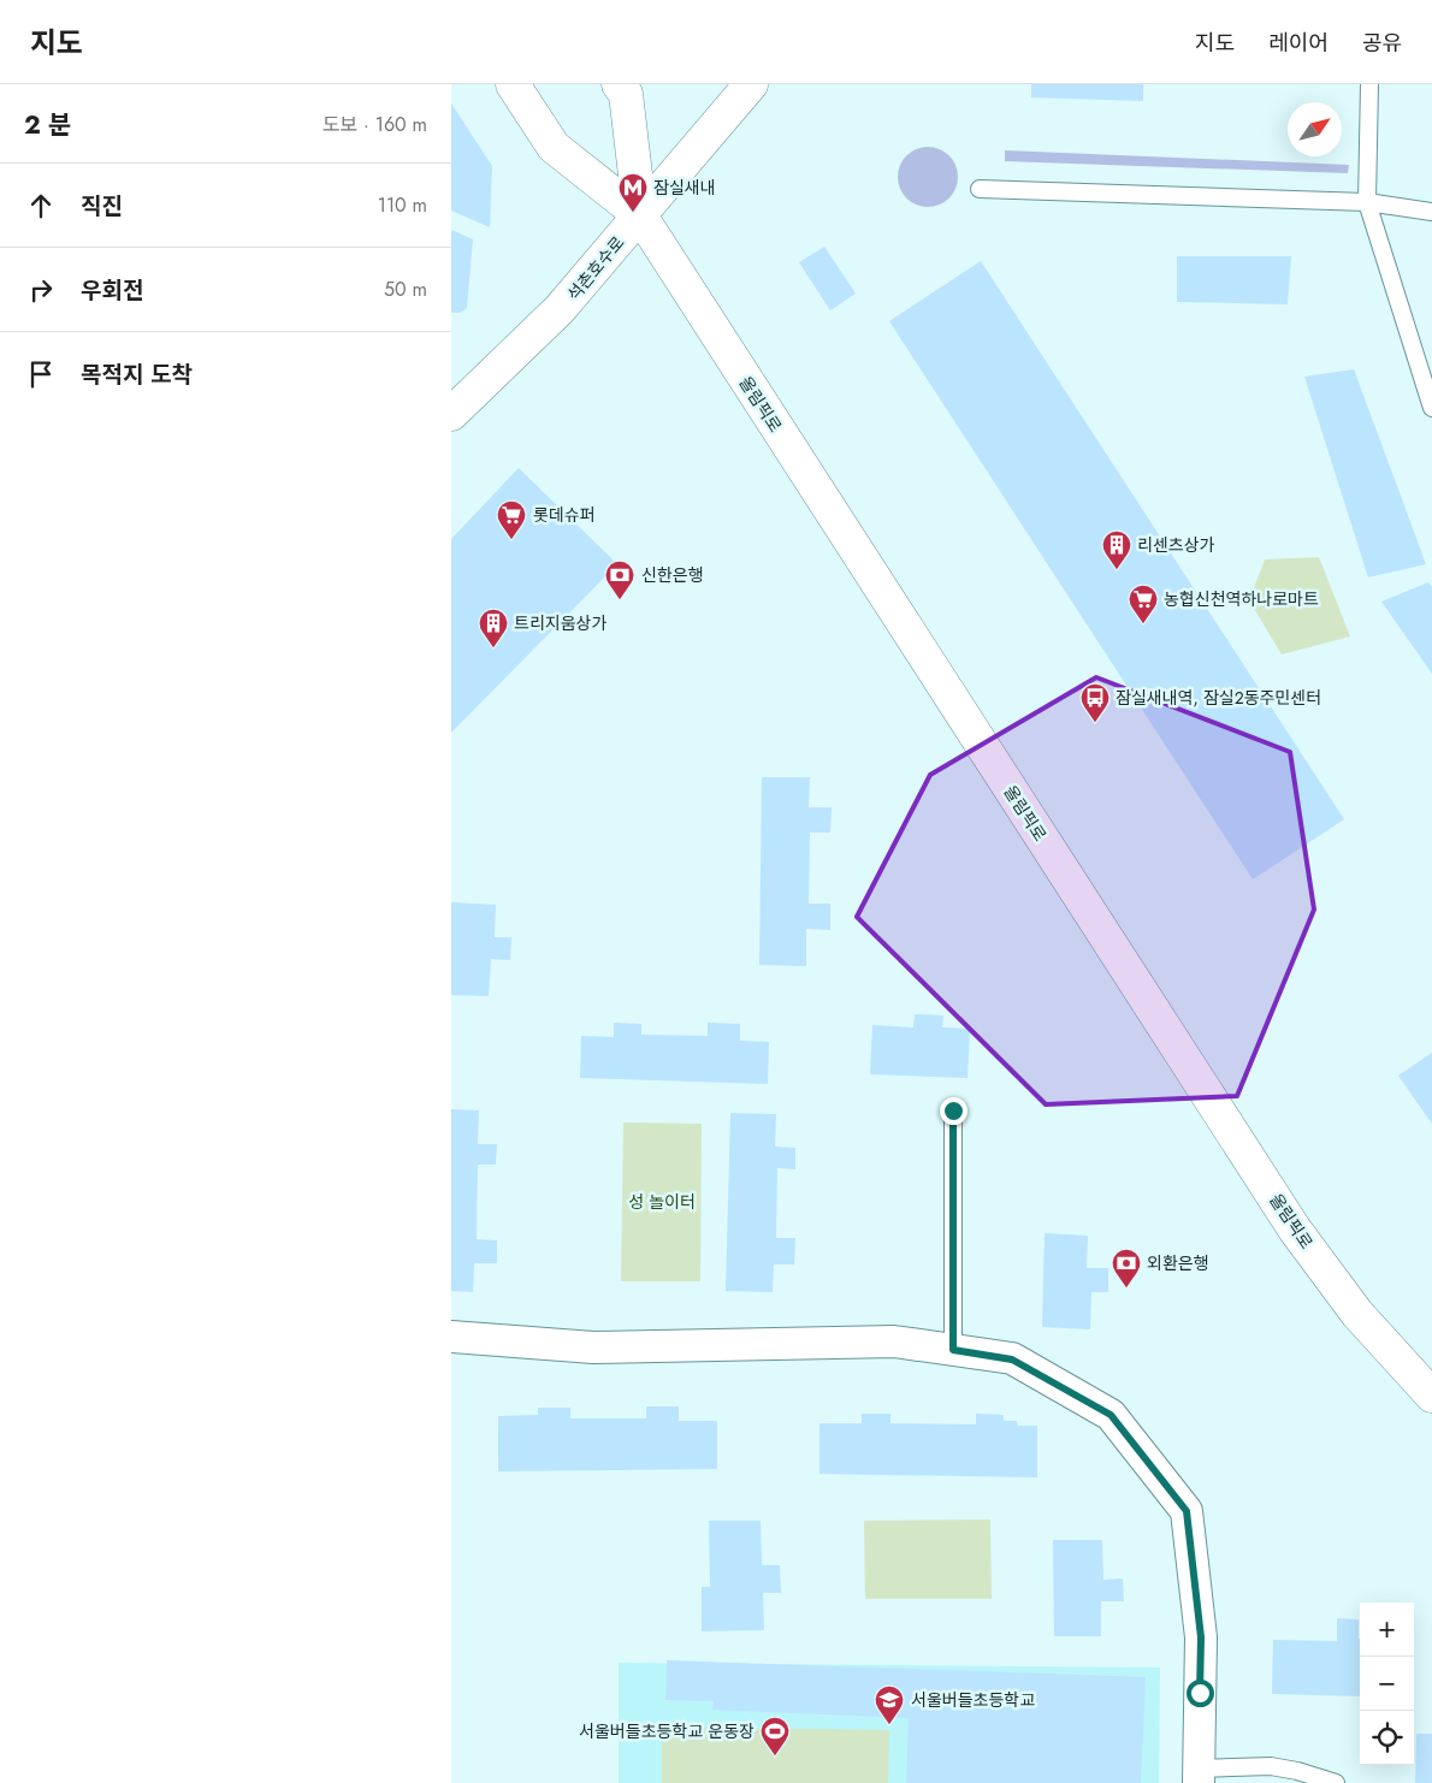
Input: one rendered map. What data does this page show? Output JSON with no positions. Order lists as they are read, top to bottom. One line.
{"streets":{"main road":["석촌호수로","올림픽로"]},"crossings":[["석촌호수로","올림픽로"]],"parks":["성 놀이터"],"places":{"metro station":["잠실새내"],"supermarket":["롯데슈퍼","농협신천역하나로마트"],"building":["리센츠상가","트리지움상가"],"bank":["신한은행","외환은행"],"bus stop":["잠실새내역, 잠실2동주민센터"],"school or university":["서울버들초등학교"],"sports":["서울버들초등학교 운동장"]},"north":"top right","page":{"header":"지도","nav":["지도","레이어","공유"],"heading":["2 분","도보 · 160 m"],"list":[["직진","110 m"],["우회전","50 m"],"목적지 도착"],"map_buttons":["+","−"]}}
